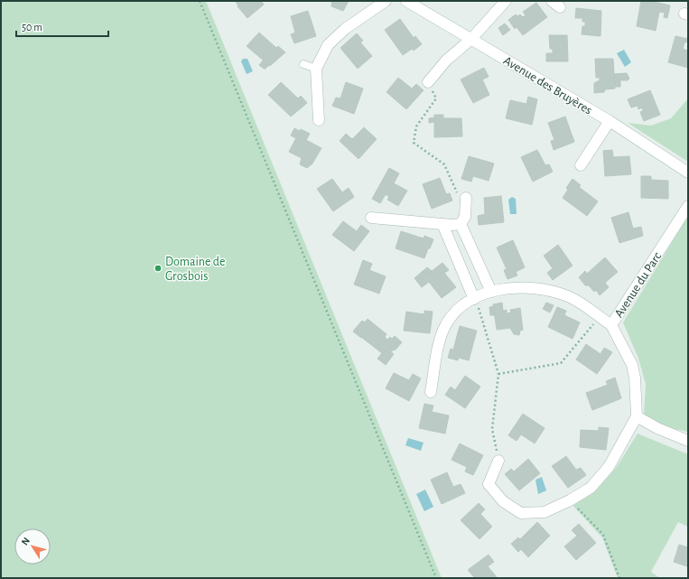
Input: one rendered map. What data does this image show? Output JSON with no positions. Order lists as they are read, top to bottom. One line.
{"streets":{"street":["Avenue des Bruyères","Avenue du Parc"]},"places":["Domaine de Grosbois"],"scale_bar":"50 m","north":"top left"}
